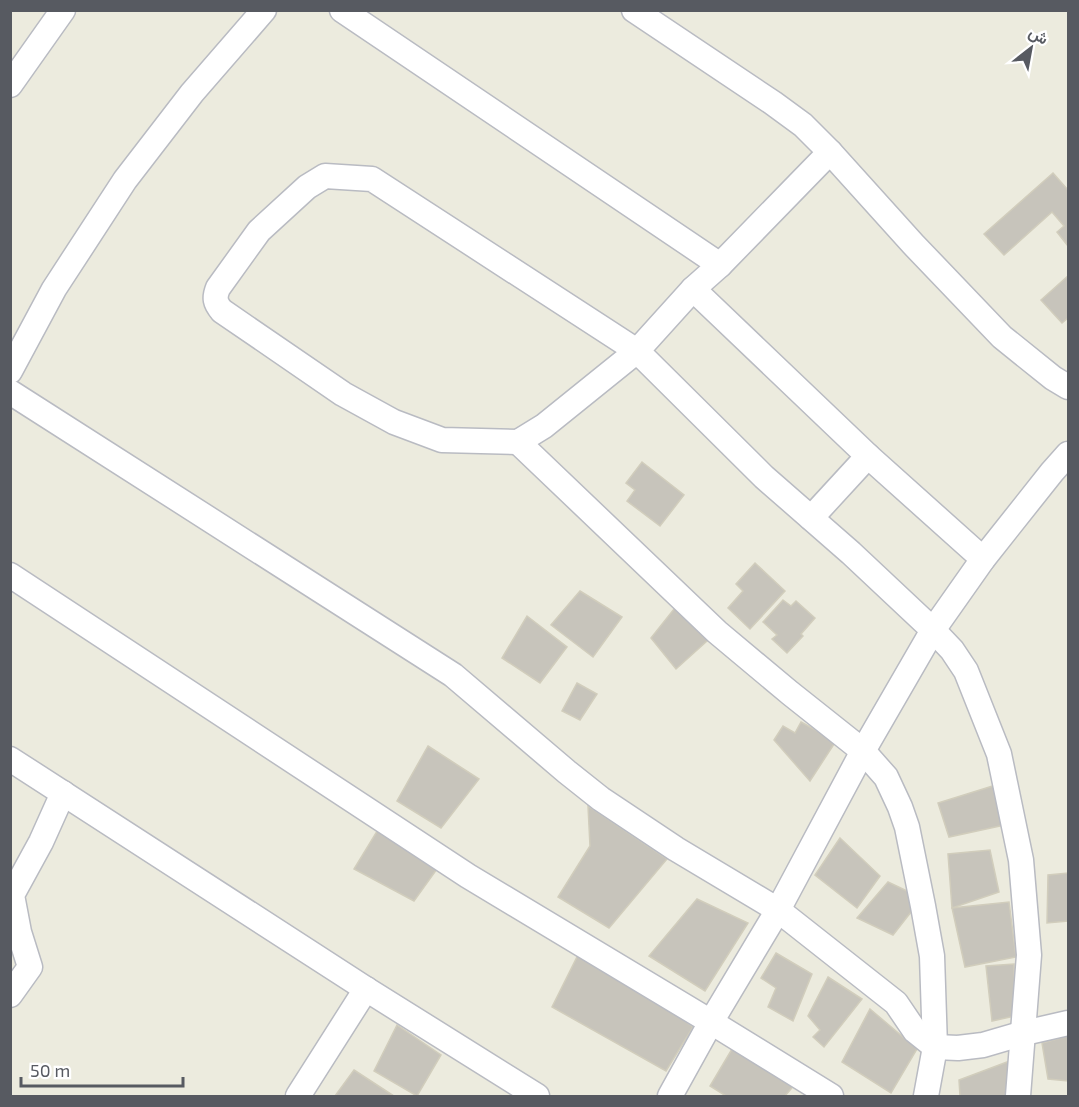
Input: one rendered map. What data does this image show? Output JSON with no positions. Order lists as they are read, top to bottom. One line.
{"scale_bar":"50 m","north":"top right"}
